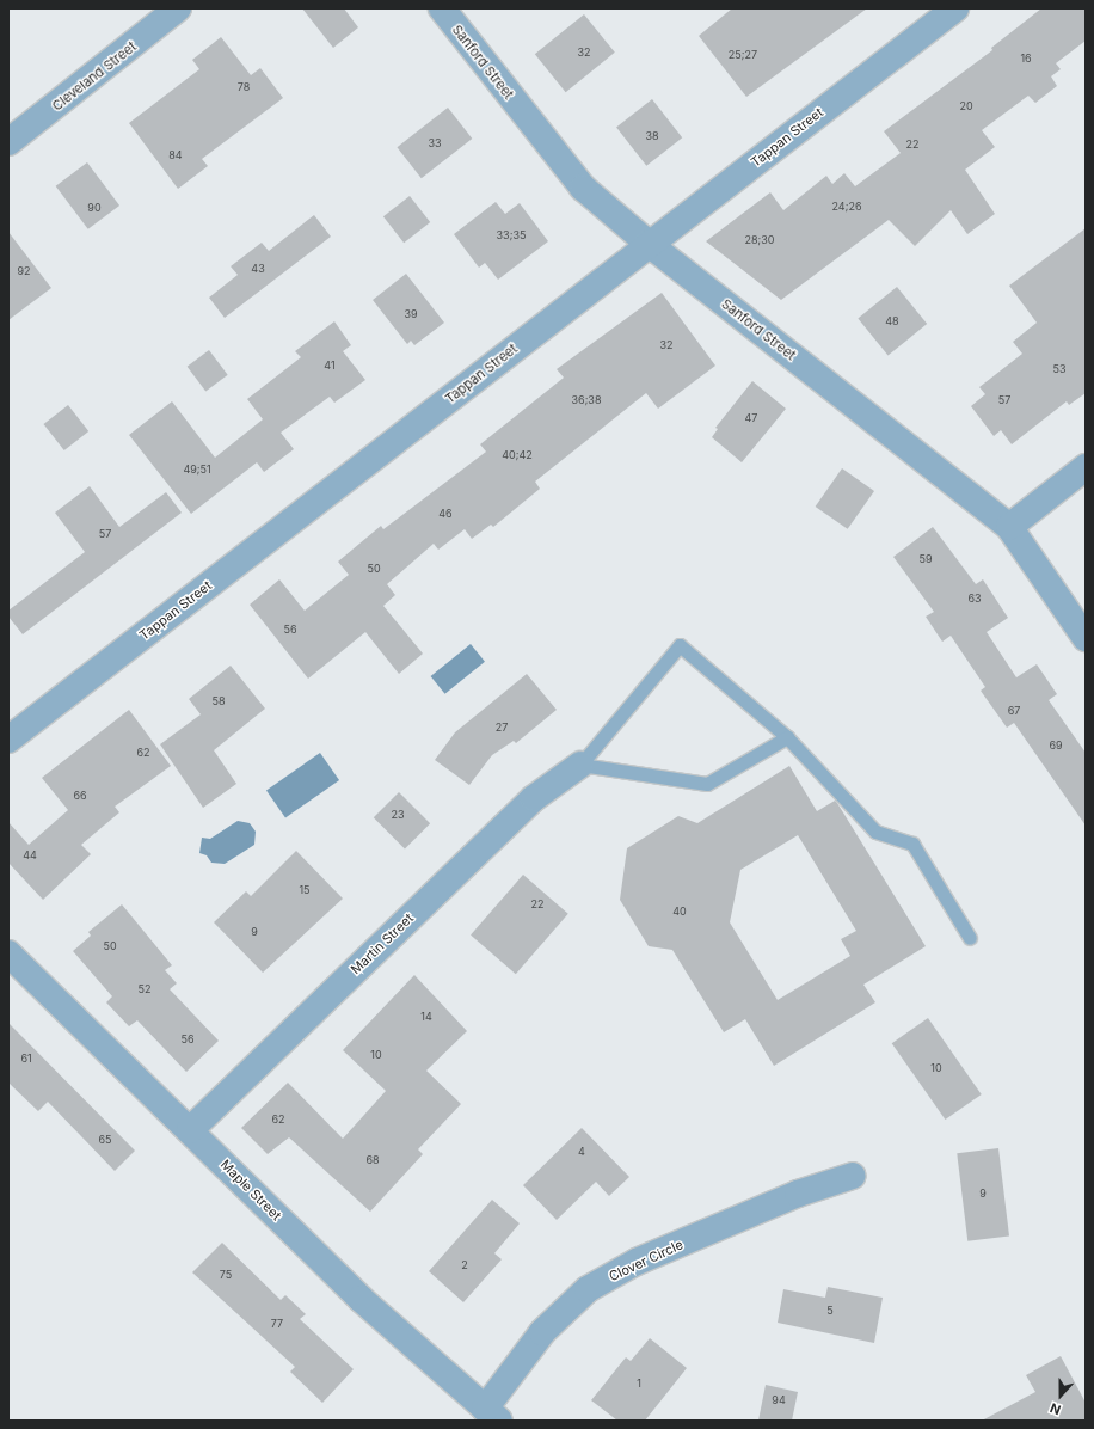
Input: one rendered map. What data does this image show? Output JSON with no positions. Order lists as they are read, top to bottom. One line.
{"streets":{"street":["Sanford Street","Cleveland Street","Tappan Street","Martin Street","Maple Street","Clover Circle"]},"crossings":[["Sanford Street","Tappan Street"],["Martin Street","Maple Street"],["Maple Street","Clover Circle"]],"house_numbers":["32","25;27","16","78","20","38","33","22","84","24;26","90","33;35","28;30","43","92","39","48","32","41","53","36;38","57","47","40;42","49;51","46","57","59","50","63","56","58","67","27","69","62","66","23","44","15","22","40","9","50","52","14","56","10","61","10","62","65","4","68","9","2","75","5","77","1","94"],"north":"bottom"}
